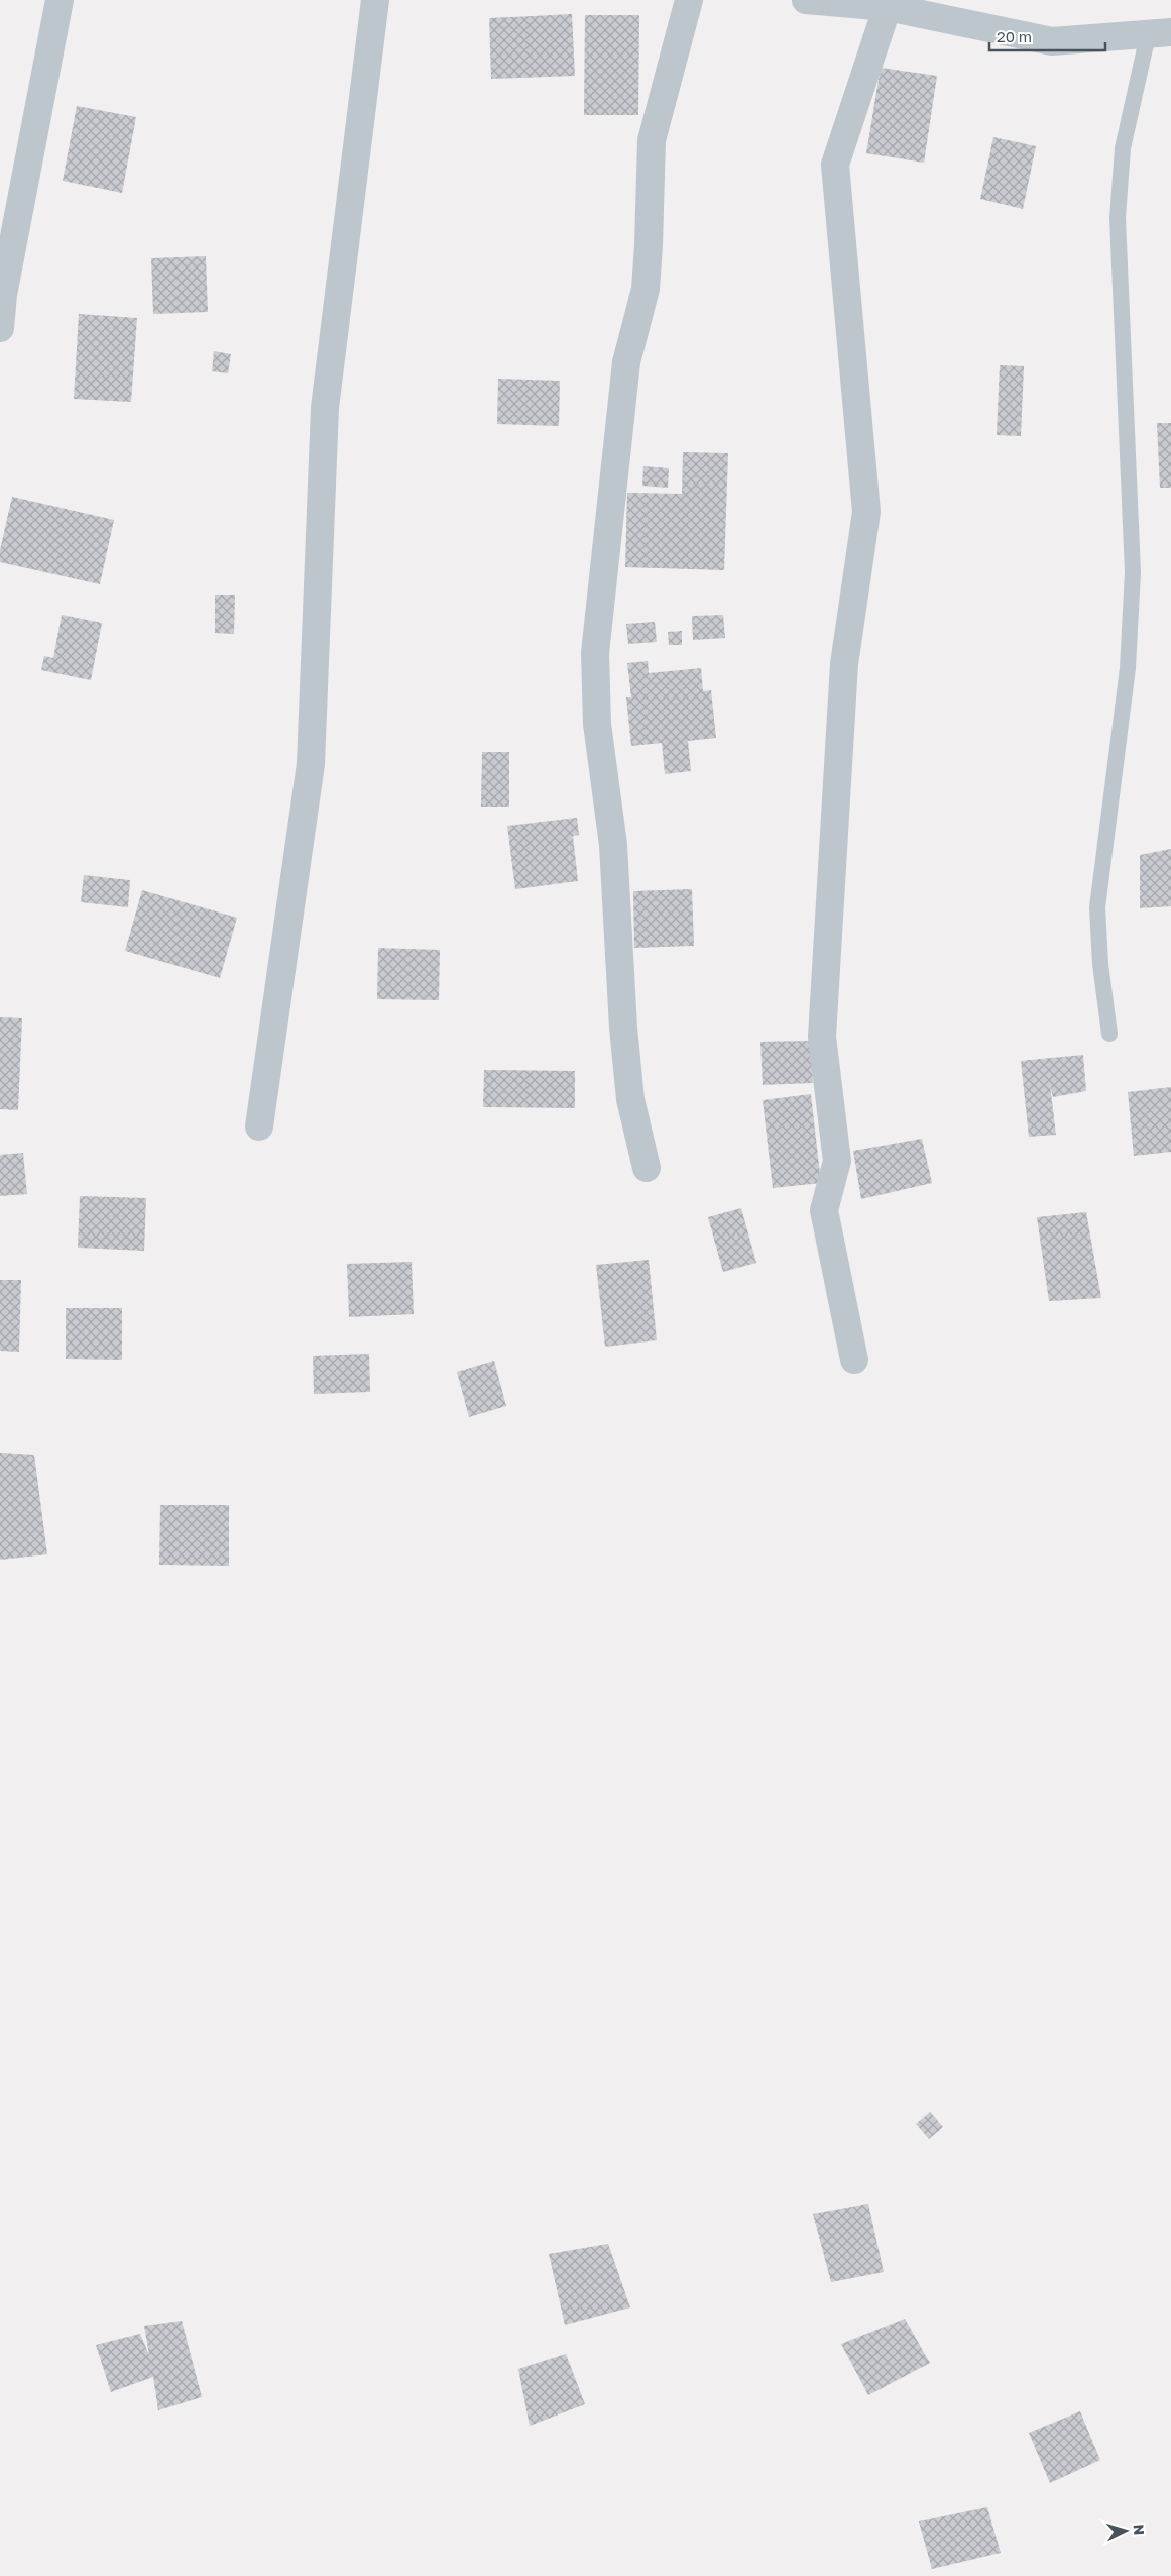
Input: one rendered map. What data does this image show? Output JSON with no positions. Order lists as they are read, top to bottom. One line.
{"scale_bar":"20 m","north":"right"}
